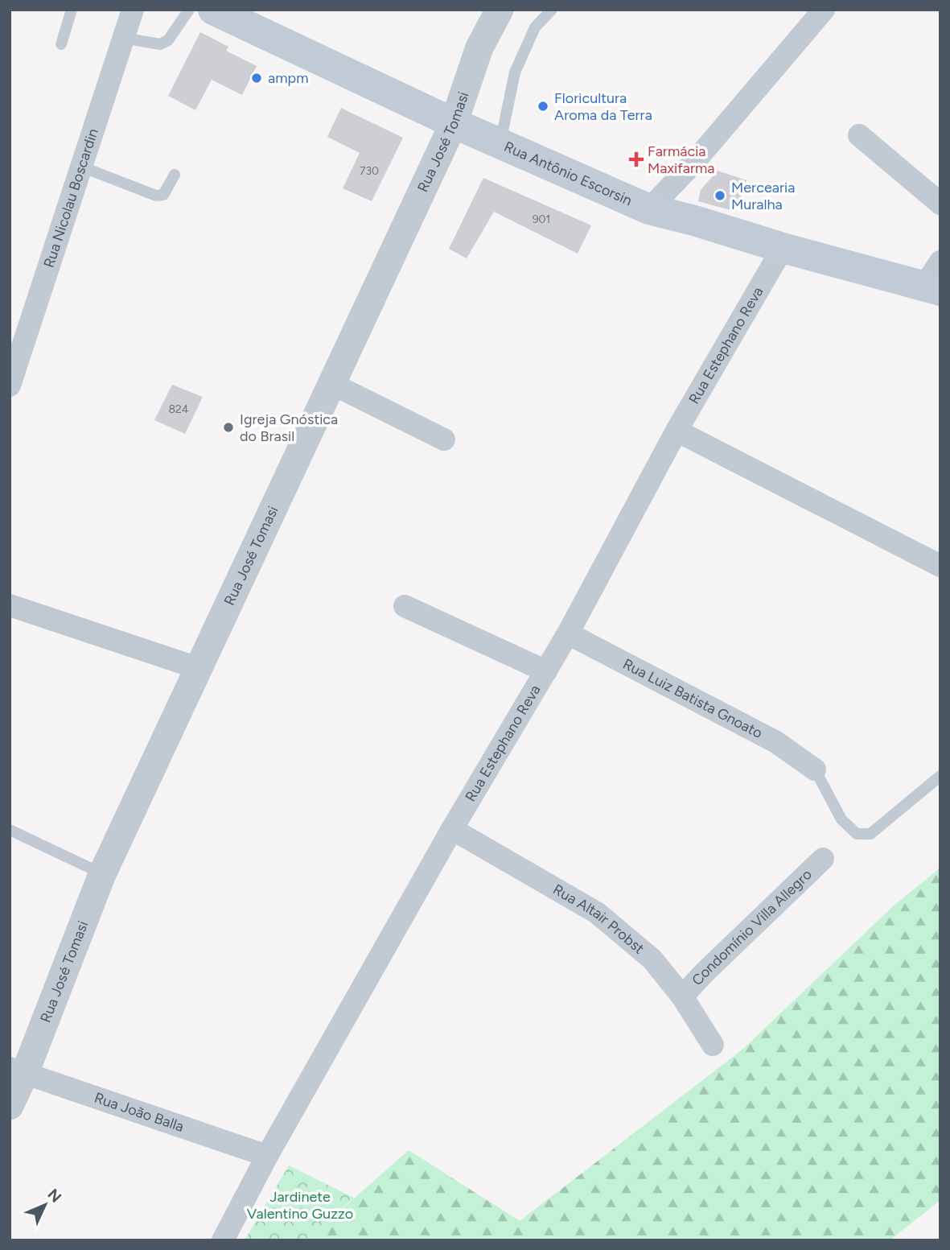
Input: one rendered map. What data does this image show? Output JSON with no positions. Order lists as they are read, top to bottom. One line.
{"streets":{"main road":["Rua Antônio Escorsin"],"street":["Rua José Tomasi","Rua Nicolau Boscardin","Rua Estephano Reva","Rua Luiz Batista Gnoato","Rua Altair Probst","Condomínio Villa Allegro","Rua João Balla"]},"crossings":[["Rua José Tomasi","Rua Antônio Escorsin"],["Rua José Tomasi","Rua João Balla"],["Rua Antônio Escorsin","Rua Estephano Reva"],["Rua Estephano Reva","Rua Luiz Batista Gnoato"],["Rua Estephano Reva","Rua Altair Probst"],["Rua Estephano Reva","Rua João Balla"],["Rua Altair Probst","Condomínio Villa Allegro"]],"parks":["Jardinete Valentino Guzzo"],"places":{"other":["ampm","Floricultura Aroma da Terra","Mercearia Muralha","Igreja Gnóstica do Brasil"],"health":["Farmácia Maxifarma"]},"house_numbers":["730","901","824"],"north":"top right"}
